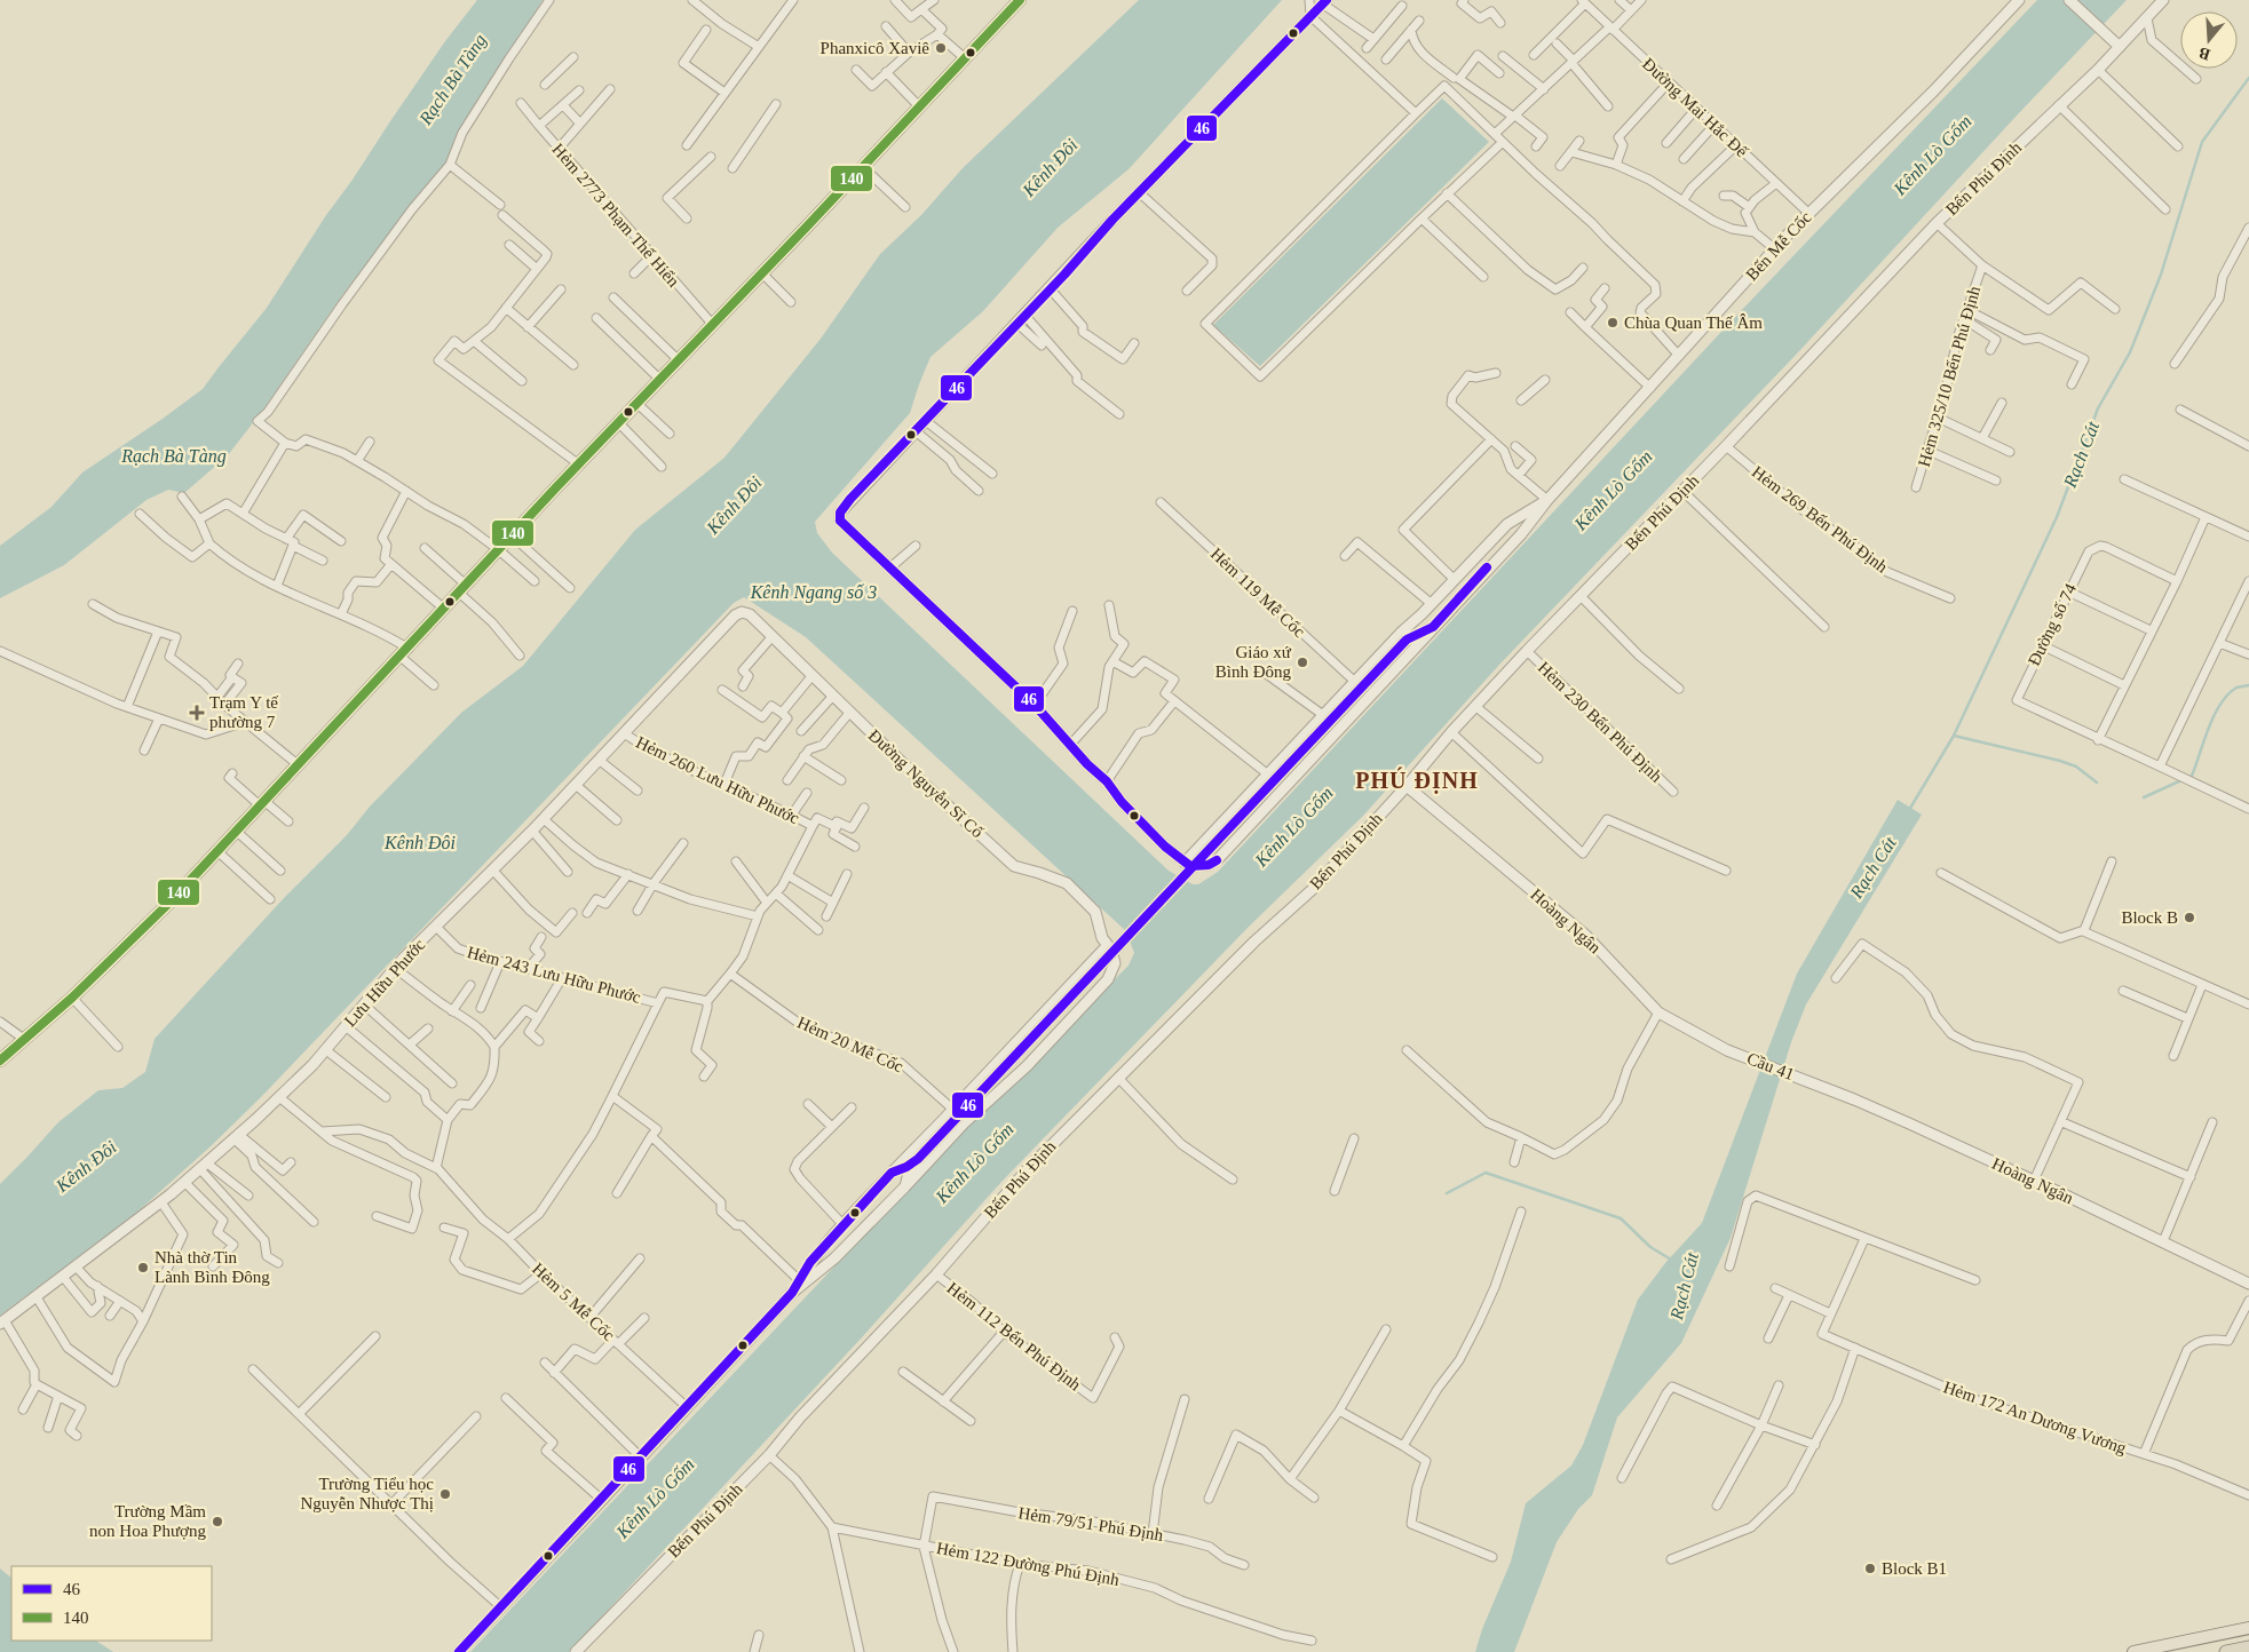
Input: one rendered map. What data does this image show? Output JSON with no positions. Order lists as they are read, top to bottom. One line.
{"streets":{"street":["Đường Mai Hắc Đế","Bến Phú Định","Hẻm 2773 Phạm Thế Hiển","Bến Mễ Cốc","Hẻm 325/10 Bến Phú Định","Hẻm 269 Bến Phú Định","Hẻm 119 Mễ Cốc","Đường số 74","Hẻm 230 Bến Phú Định","Hẻm 260 Lưu Hữu Phước","Đường Nguyễn Sĩ Cố","Hoàng Ngân","Hẻm 243 Lưu Hữu Phước","Lưu Hữu Phước","Hẻm 20 Mễ Cốc","Cầu 41","Hẻm 5 Mễ Cốc","Hẻm 112 Bến Phú Định","Hẻm 172 An Dương Vương","Hẻm 79/51 Phú Định","Hẻm 122 Đường Phú Định"]},"crossings":[["Đường Mai Hắc Đế","Bến Mễ Cốc"],["Bến Phú Định","Hẻm 269 Bến Phú Định"],["Bến Phú Định","Hẻm 230 Bến Phú Định"],["Bến Phú Định","Hoàng Ngân"],["Bến Phú Định","Hẻm 112 Bến Phú Định"],["Bến Mễ Cốc","Hẻm 119 Mễ Cốc"],["Hẻm 260 Lưu Hữu Phước","Lưu Hữu Phước"],["Hẻm 260 Lưu Hữu Phước","Hẻm 20 Mễ Cốc"],["Đường Nguyễn Sĩ Cố","Lưu Hữu Phước"],["Hoàng Ngân","Cầu 41"],["Hẻm 243 Lưu Hữu Phước","Lưu Hữu Phước"],["Hẻm 79/51 Phú Định","Hẻm 122 Đường Phú Định"]],"districts":["PHÚ ĐỊNH"],"water":["Rạch Bà Tàng","Kênh Lò Gốm","Kênh Đôi","Rạch Cát","Kênh Ngang số 3"],"places":{"other":["Phanxicô Xaviê","Chùa Quan Thế Âm","Giáo xứ Bình Đông","Block B","Nhà thờ Tin Lành Bình Đông","Trường Tiểu học Nguyễn Nhược Thị","Trường Mầm non Hoa Phượng","Block B1"],"health":["Trạm Y tế phường 7"]},"lines":["transit line 46","transit line 140"],"legend":["46","140"],"north":"bottom"}
